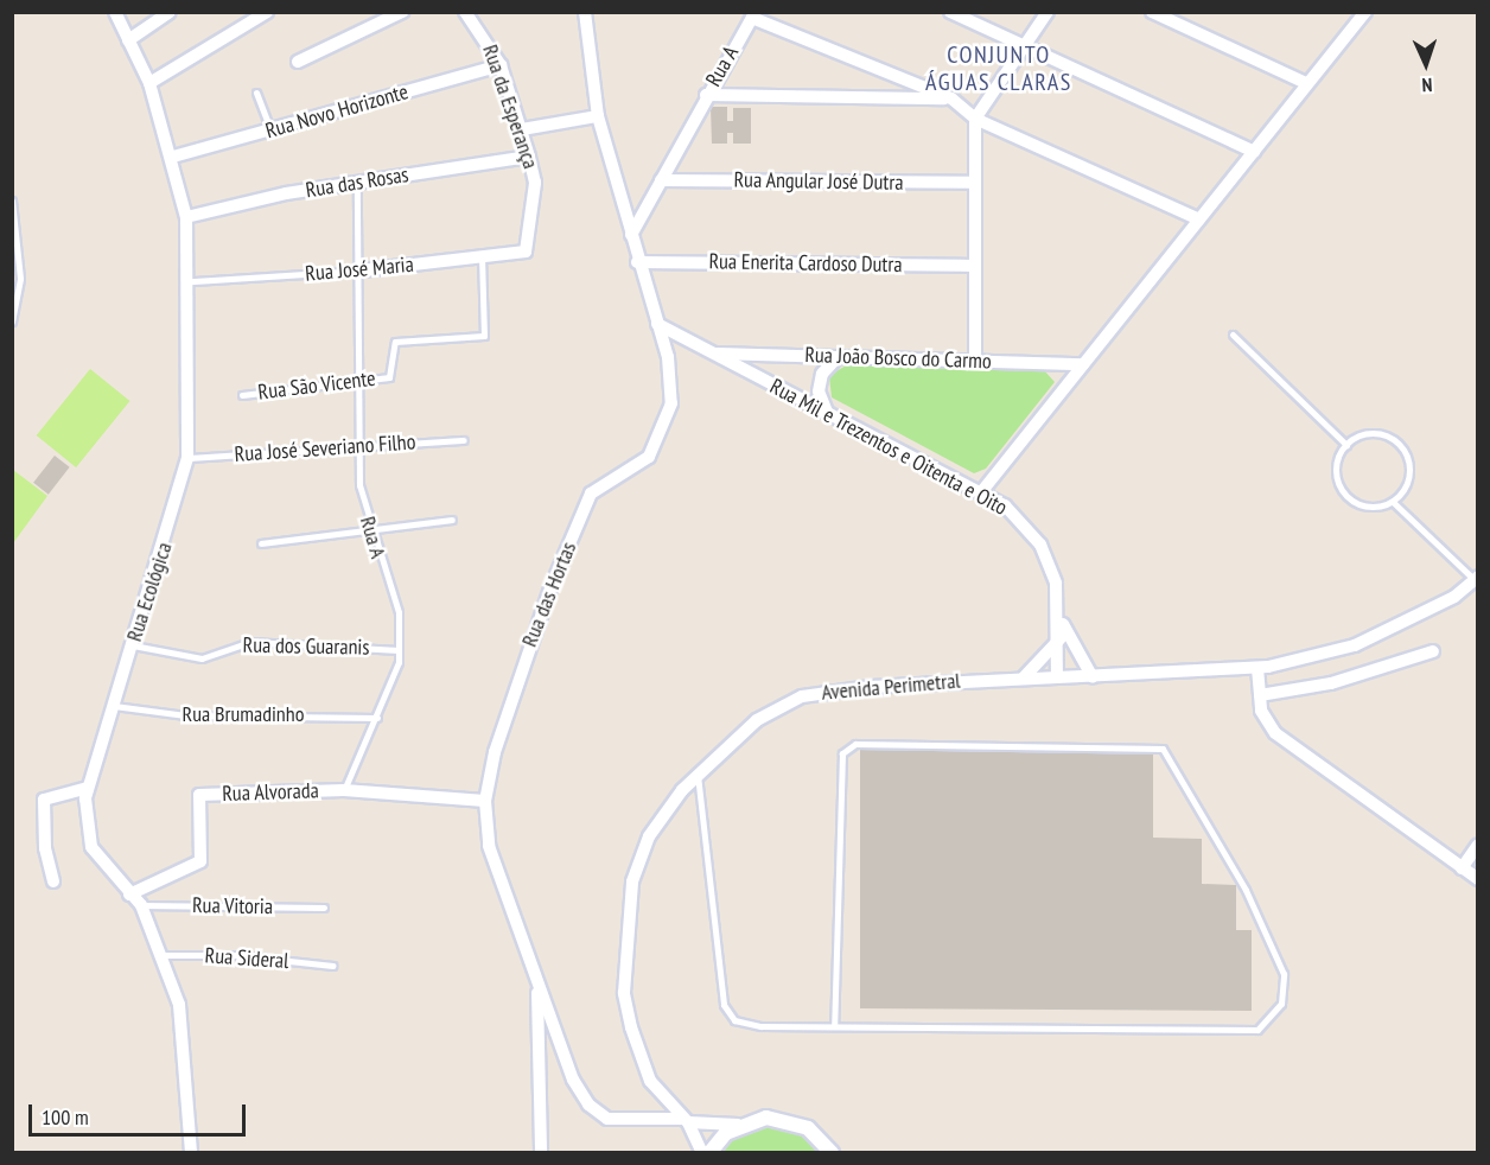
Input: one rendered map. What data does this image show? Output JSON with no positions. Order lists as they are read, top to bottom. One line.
{"streets":{"street":["Rua A","Rua da Esperança","Rua Novo Horizonte","Rua Angular José Dutra","Rua das Rosas","Rua Enerita Cardoso Dutra","Rua José Maria","Rua João Bosco do Carmo","Rua Mil e Trezentos e Oitenta e Oito","Rua Ecológica","Rua das Hortas","Avenida Perimetral","Rua Alvorada"],"lane":["Rua São Vicente","Rua José Severiano Filho","Rua dos Guaranis","Rua Brumadinho","Rua Vitoria","Rua Sideral"]},"crossings":[["Rua A","Rua Angular José Dutra"],["Rua A","Rua das Rosas"],["Rua A","Rua José Maria"],["Rua A","Rua São Vicente"],["Rua A","Rua José Severiano Filho"],["Rua A","Rua das Hortas"],["Rua A","Rua dos Guaranis"],["Rua A","Rua Brumadinho"],["Rua A","Rua Alvorada"],["Rua da Esperança","Rua Novo Horizonte"],["Rua da Esperança","Rua das Rosas"],["Rua da Esperança","Rua José Maria"],["Rua Novo Horizonte","Rua Ecológica"],["Rua das Rosas","Rua Ecológica"],["Rua Enerita Cardoso Dutra","Rua das Hortas"],["Rua José Maria","Rua São Vicente"],["Rua José Maria","Rua Ecológica"],["Rua João Bosco do Carmo","Rua Mil e Trezentos e Oitenta e Oito"],["Rua Mil e Trezentos e Oitenta e Oito","Rua das Hortas"],["Rua Mil e Trezentos e Oitenta e Oito","Avenida Perimetral"],["Rua José Severiano Filho","Rua Ecológica"],["Rua Ecológica","Rua dos Guaranis"],["Rua Ecológica","Rua Brumadinho"],["Rua Ecológica","Rua Alvorada"],["Rua Ecológica","Rua Vitoria"],["Rua Ecológica","Rua Sideral"],["Rua das Hortas","Avenida Perimetral"],["Rua das Hortas","Rua Alvorada"]],"districts":["CONJUNTO ÁGUAS CLARAS"],"scale_bar":"100 m","north":"bottom"}
